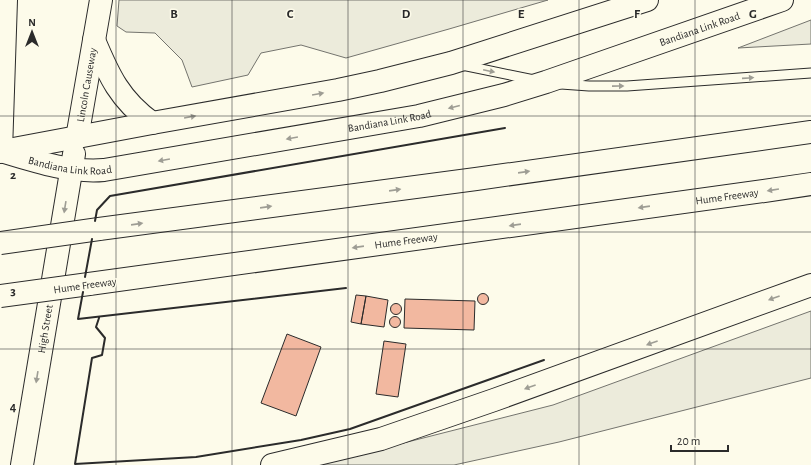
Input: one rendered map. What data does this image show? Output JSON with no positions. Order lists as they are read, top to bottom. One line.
{"streets":{"main road":["Bandiana Link Road","Lincoln Causeway","Hume Freeway","High Street"]},"crossings":[["Bandiana Link Road","Lincoln Causeway"],["Bandiana Link Road","High Street"],["Lincoln Causeway","High Street"]],"one_way":["High Street"],"scale_bar":"20 m","north":"top","grid":{"columns":["B","C","D","E","F","G"],"rows":["2","3","4"]}}
